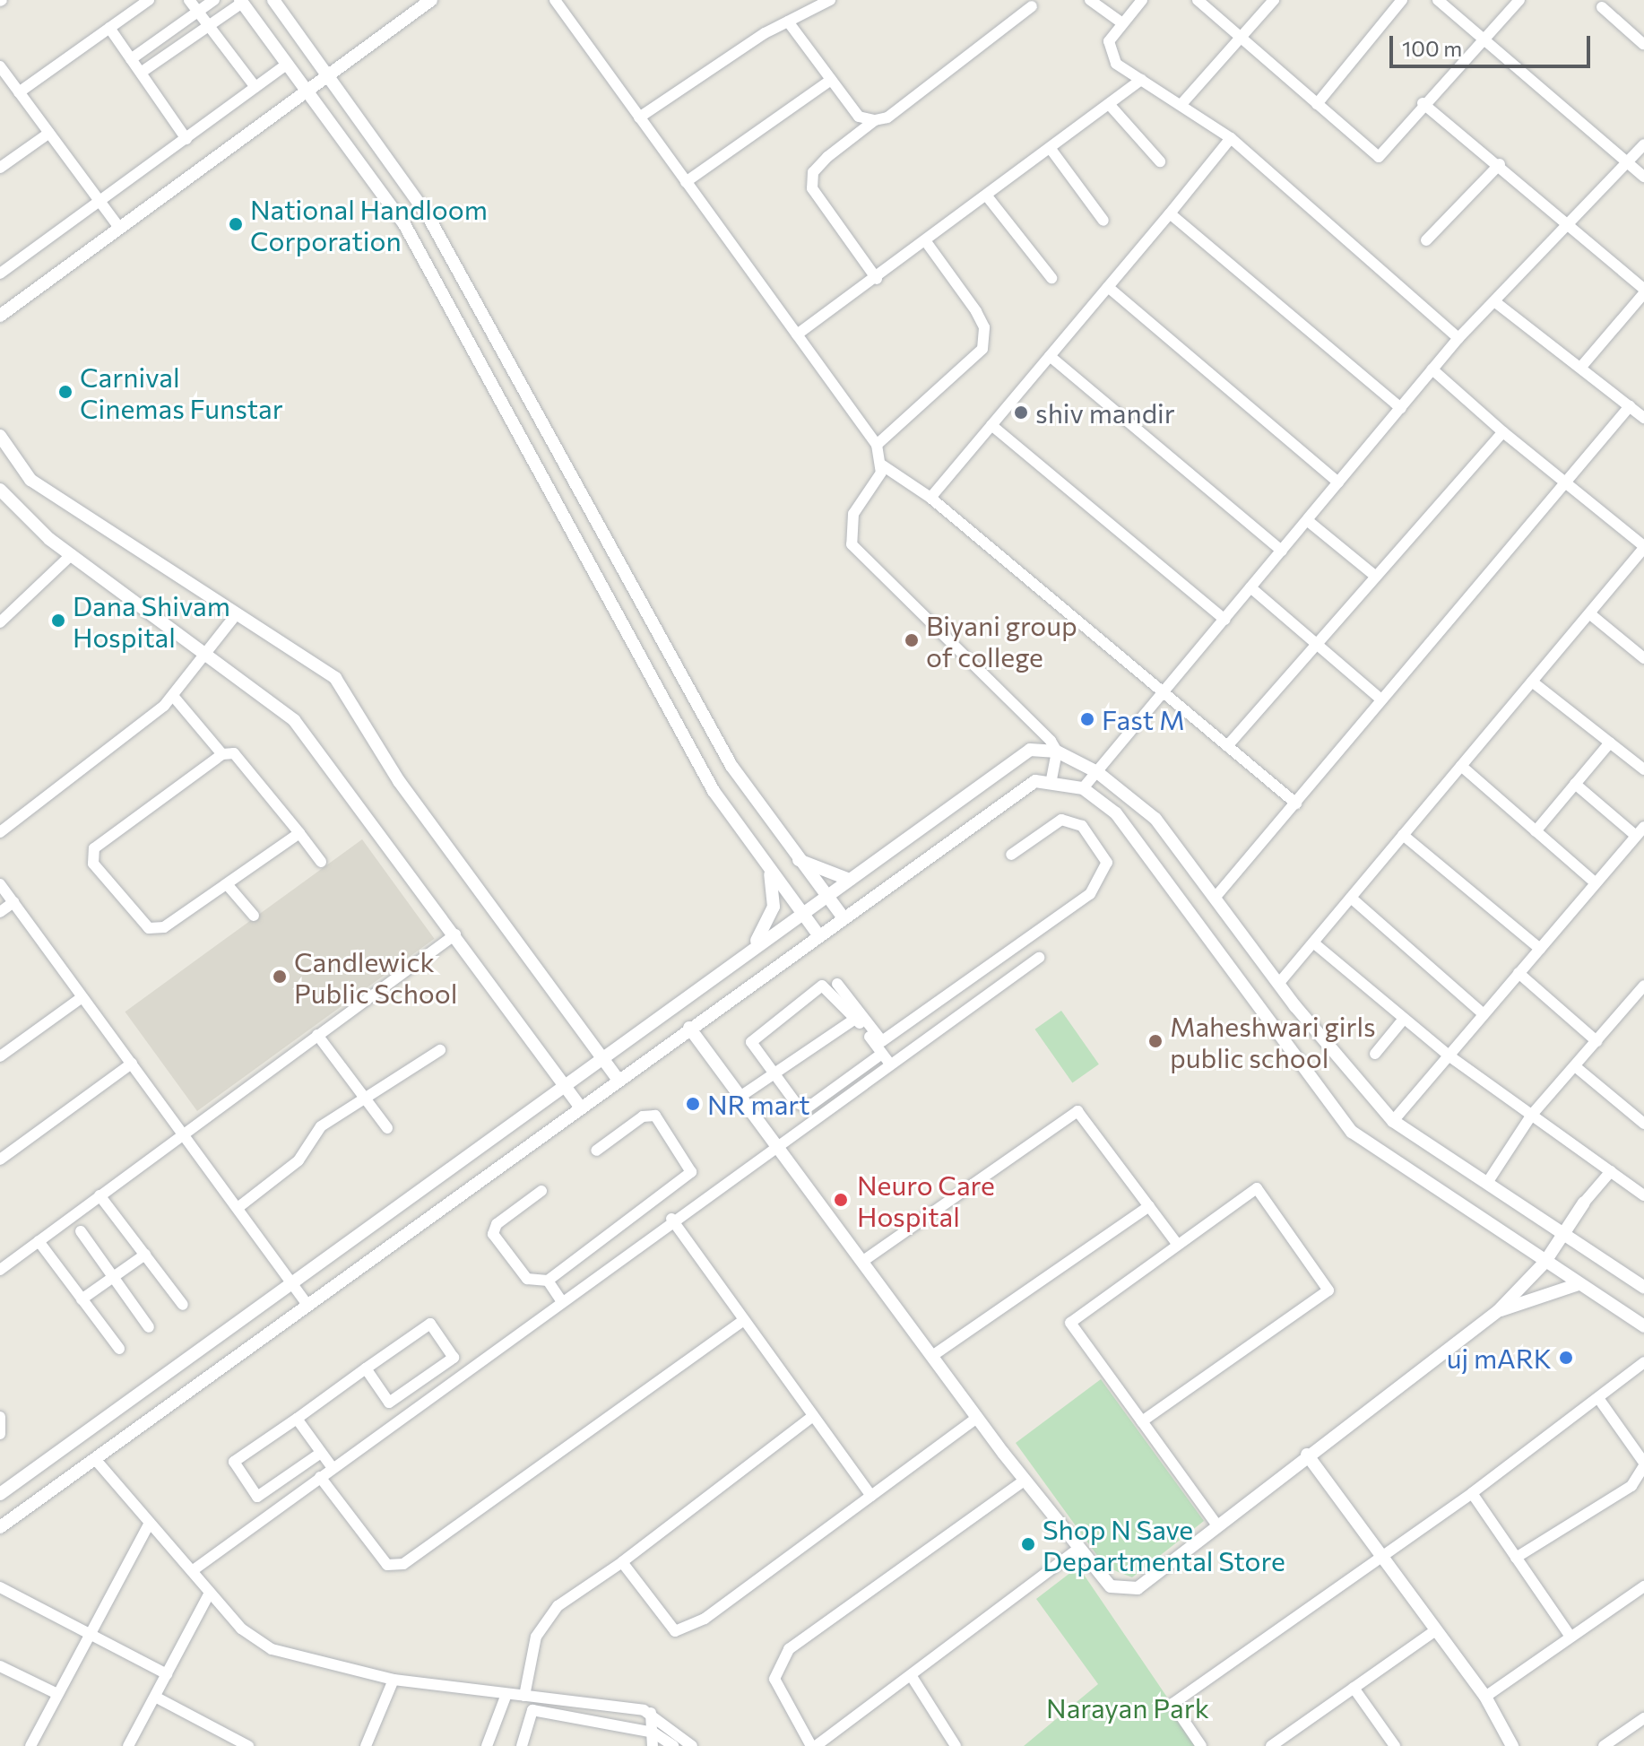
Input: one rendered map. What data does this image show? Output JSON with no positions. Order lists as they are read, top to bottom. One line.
{"parks":["Narayan Park"],"places":["National Handloom Corporation","Carnival Cinemas Funstar","shiv mandir","Dana Shivam Hospital","Biyani group of college","Fast M","Candlewick Public School","Maheshwari girls public school","NR mart","Neuro Care Hospital","uj mARK","Shop N Save Departmental Store"],"scale_bar":"100 m"}
